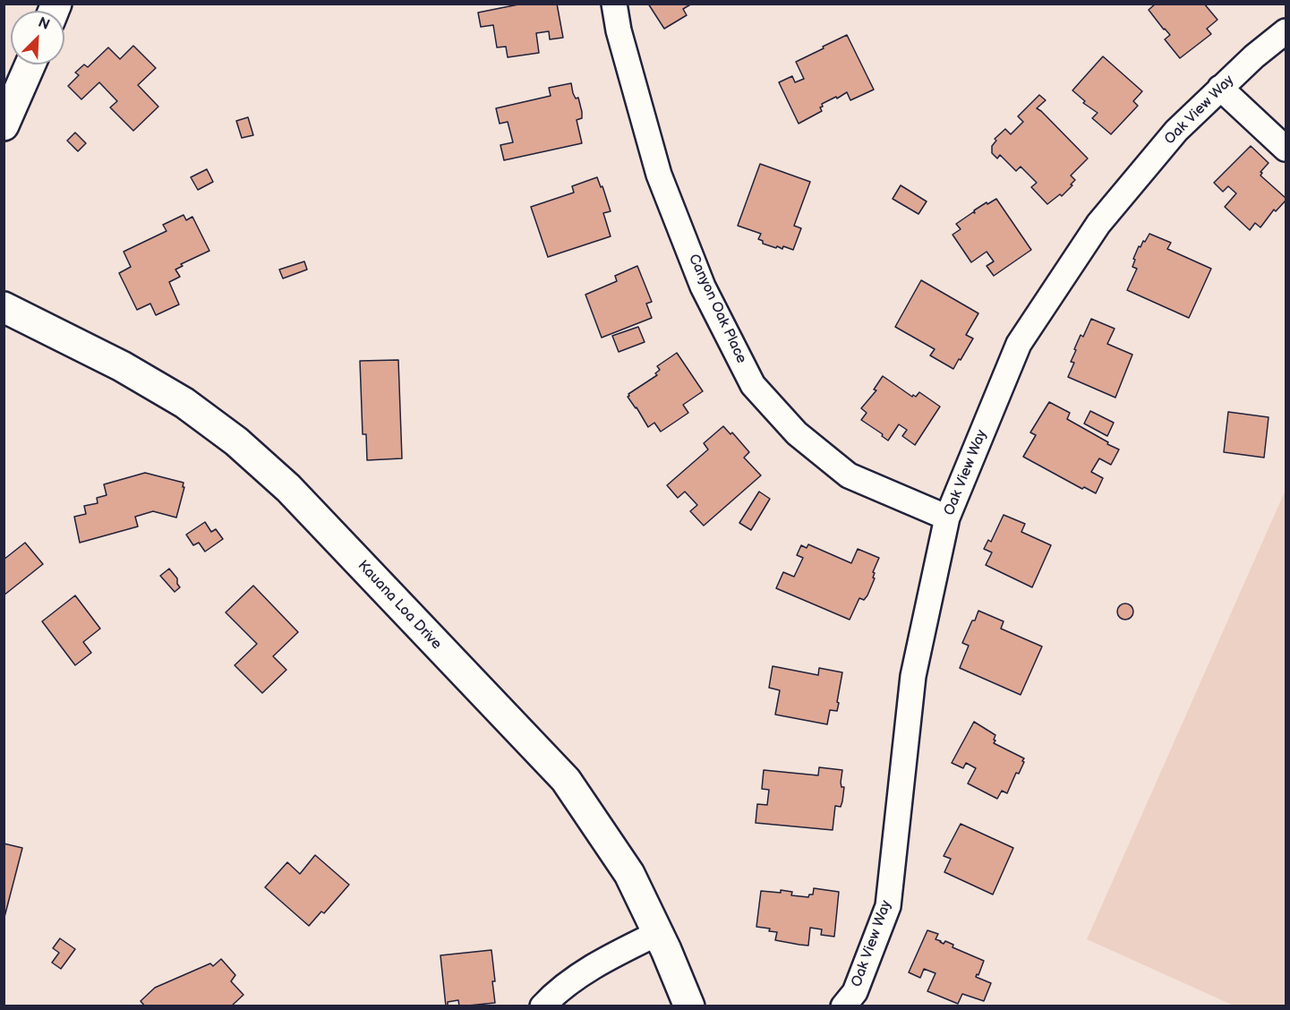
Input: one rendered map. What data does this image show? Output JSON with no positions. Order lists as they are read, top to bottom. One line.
{"streets":{"street":["Oak View Way","Canyon Oak Place","Kauana Loa Drive"]},"crossings":[["Oak View Way","Canyon Oak Place"]],"north":"top right"}
